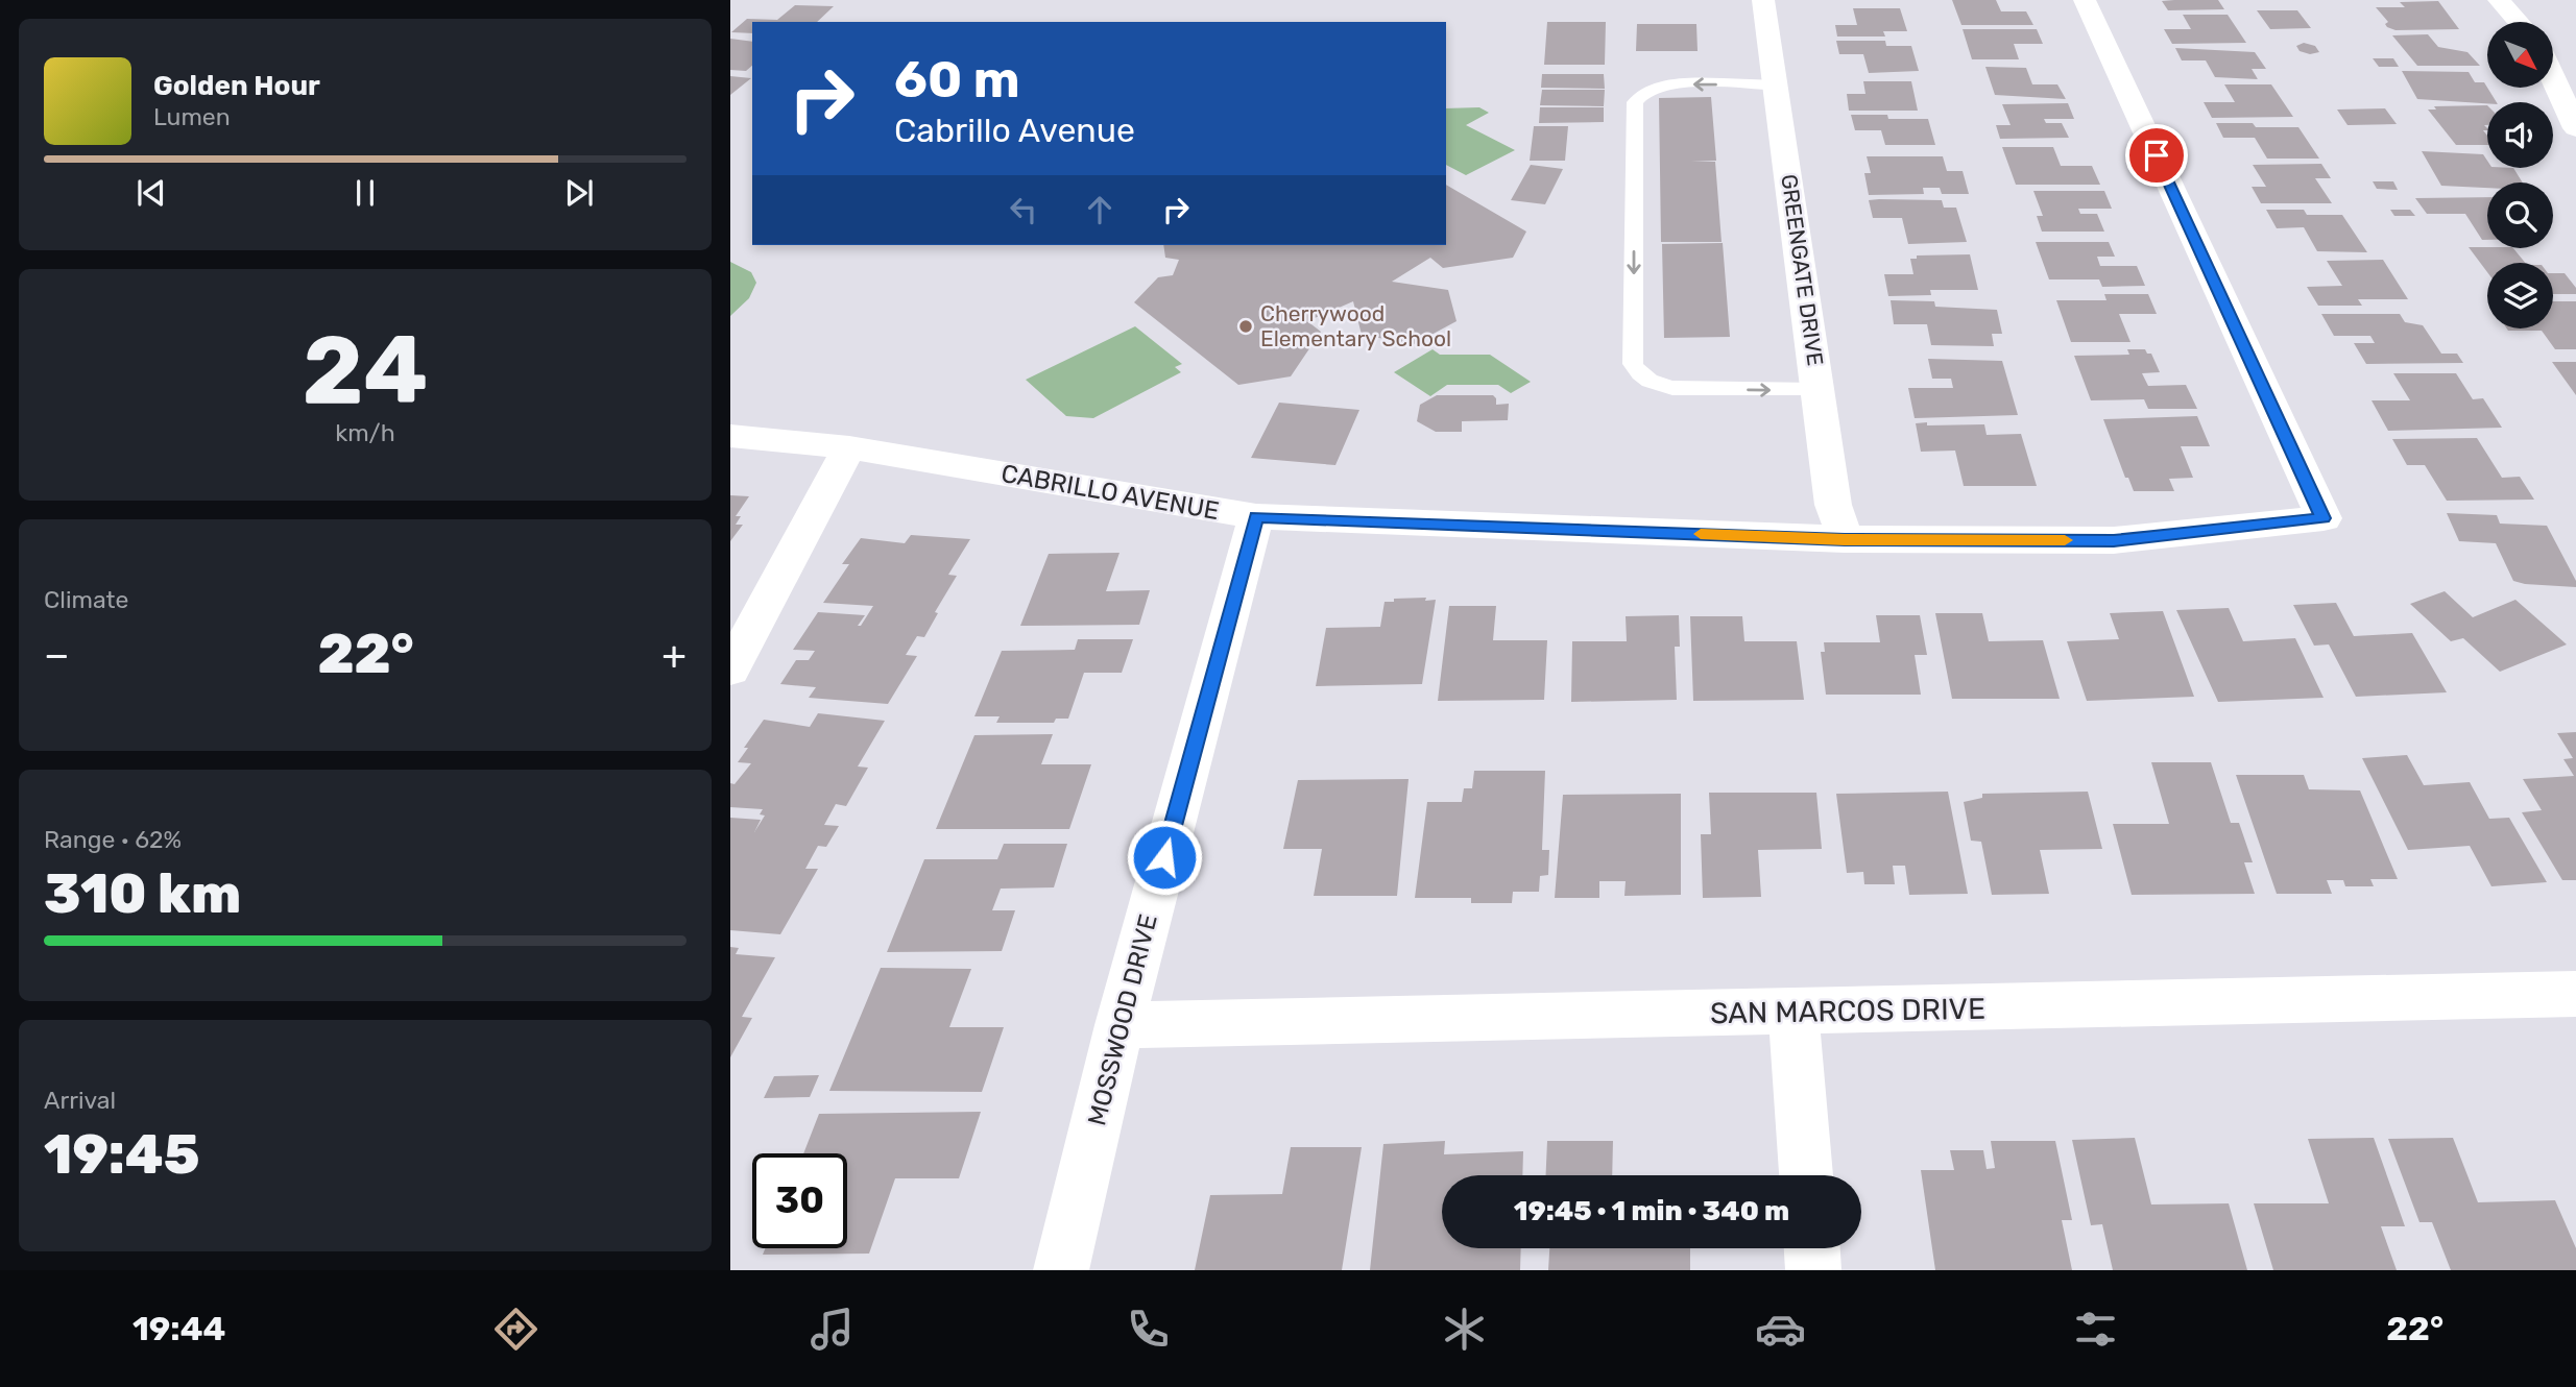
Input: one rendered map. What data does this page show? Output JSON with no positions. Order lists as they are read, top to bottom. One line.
{"streets":{"street":["GREENGATE DRIVE","CABRILLO AVENUE","SAN MARCOS DRIVE","MOSSWOOD DRIVE"]},"crossings":[["GREENGATE DRIVE","CABRILLO AVENUE"],["CABRILLO AVENUE","MOSSWOOD DRIVE"],["SAN MARCOS DRIVE","MOSSWOOD DRIVE"]],"places":["Cherrywood Elementary School"],"north":"bottom right","page":{"turn":["60 m","Cabrillo Avenue"],"song":["Golden Hour","Lumen"],"tile":[["24","km/h"],"Climate",["Range · 62%","310 km"],["Arrival","19:45"]],"heat":["−","22°","+"],"limit":"30","trip":"19:45 · 1 min · 340 m","tabs":["19:44","22°"]}}
